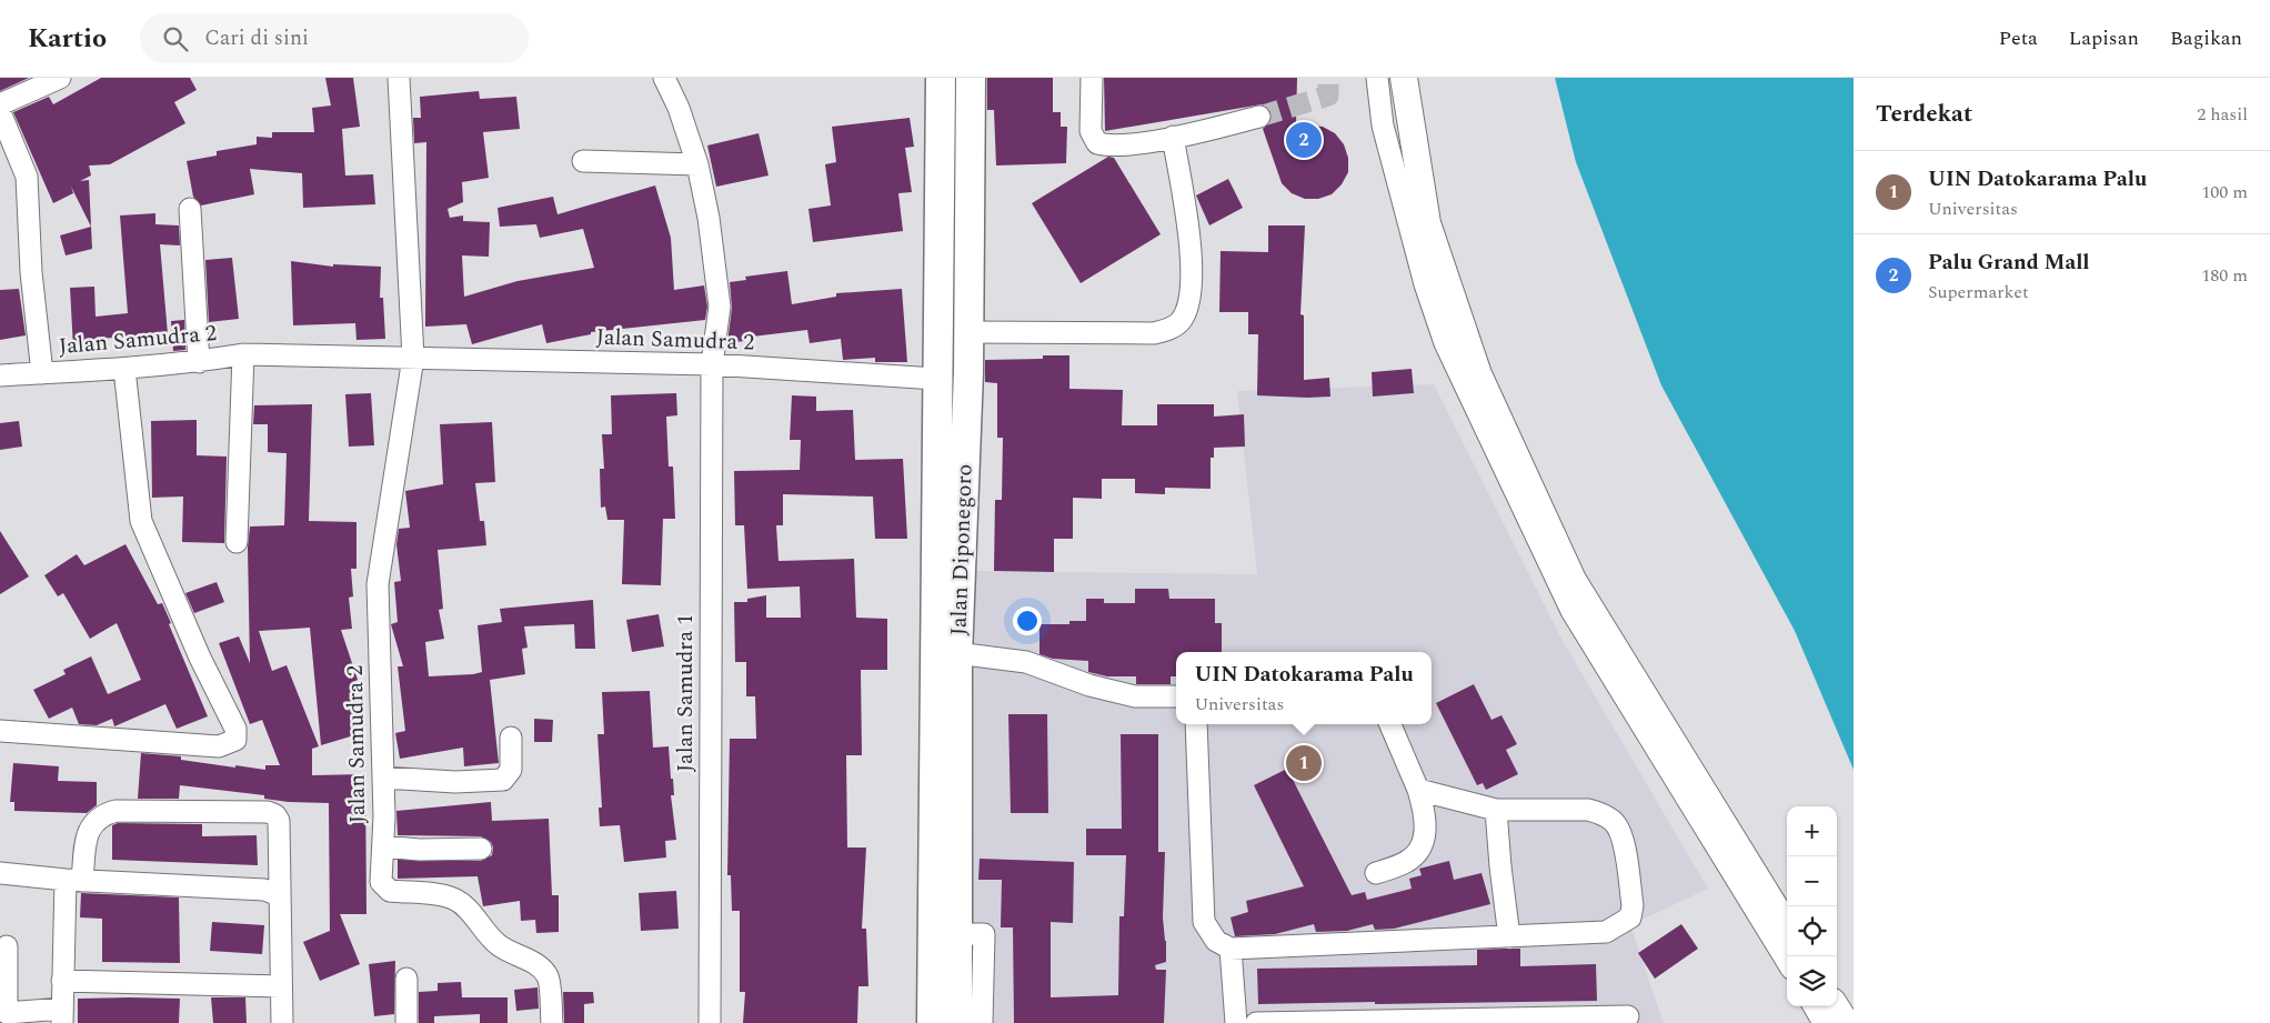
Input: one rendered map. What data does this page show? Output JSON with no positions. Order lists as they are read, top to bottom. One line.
{"streets":{"highway":["Jalan Diponegoro"],"street":["Jalan Samudra 2","Jalan Samudra 1"]},"crossings":[["Jalan Samudra 2","Jalan Diponegoro"],["Jalan Samudra 2","Jalan Samudra 1"]],"page":{"header":"Kartio","search":"Cari di sini","nav":["Peta","Lapisan","Bagikan"],"heading":["Terdekat","2 hasil"],"pins":["2","1"],"list":[{"mark":"1","name":"UIN Datokarama Palu","note":"Universitas","value":"100 m"},{"mark":"2","name":"Palu Grand Mall","note":"Supermarket","value":"180 m"}],"popup":["UIN Datokarama Palu","Universitas"],"map_buttons":["+","−"]}}
